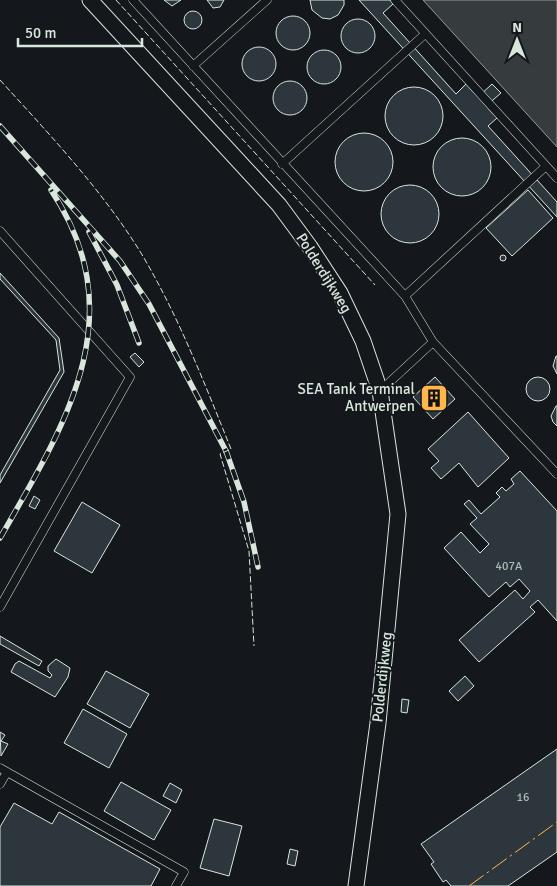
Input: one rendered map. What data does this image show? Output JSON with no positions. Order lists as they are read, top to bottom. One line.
{"streets":{"street":["Polderdijkweg"]},"places":{"building":["SEA Tank Terminal Antwerpen"]},"house_numbers":["407A","16"],"scale_bar":"50 m","north":"top"}
